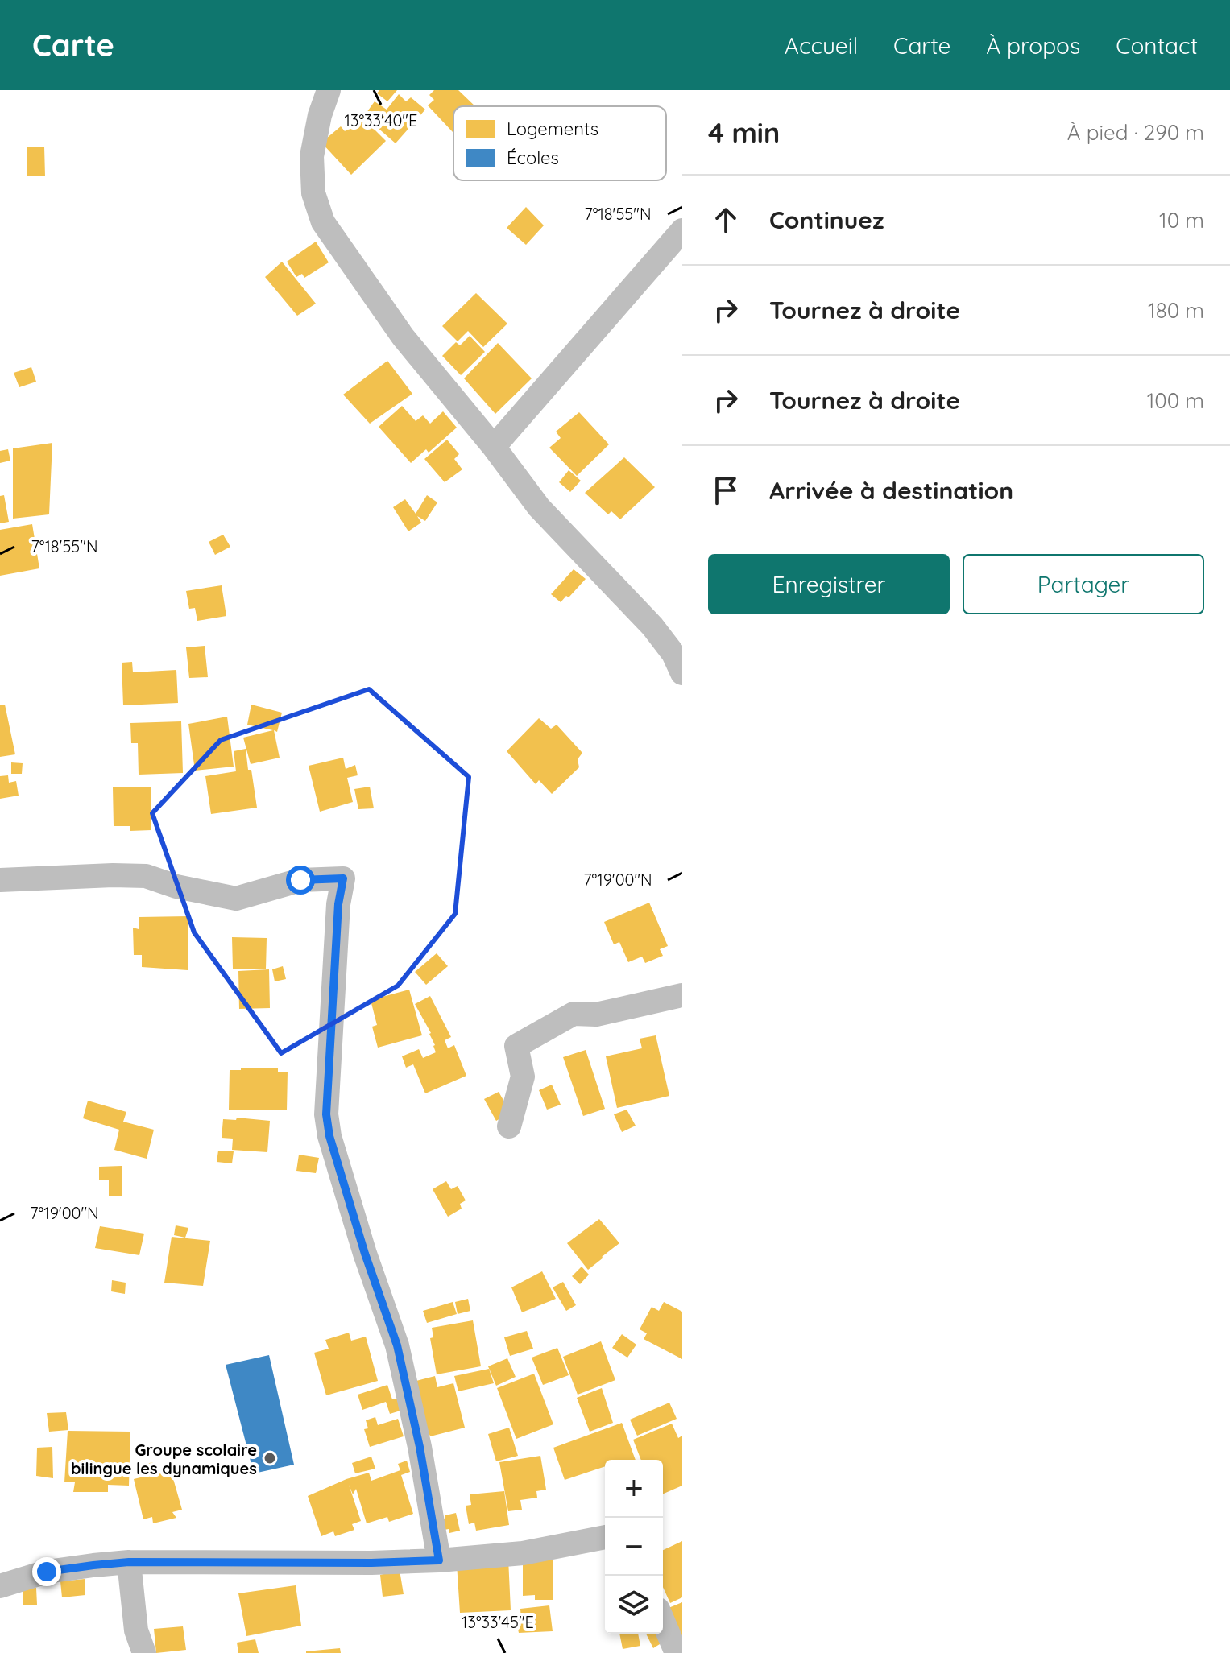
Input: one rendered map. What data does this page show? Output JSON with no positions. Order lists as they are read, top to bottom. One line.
{"places":["Groupe scolaire bilingue les dynamiques"],"legend":["Logements","Écoles"],"page":{"header":"Carte","nav":["Accueil","Carte","À propos","Contact"],"heading":["4 min","À pied · 290 m"],"list":[["Continuez","10 m"],["Tournez à droite","180 m"],["Tournez à droite","100 m"],"Arrivée à destination"],"buttons":["Enregistrer","Partager"],"map_buttons":["+","−"]},"coordinates":["13°33'40\"E","7°18'55\"N","7°19'00\"N","13°33'45\"E"]}
